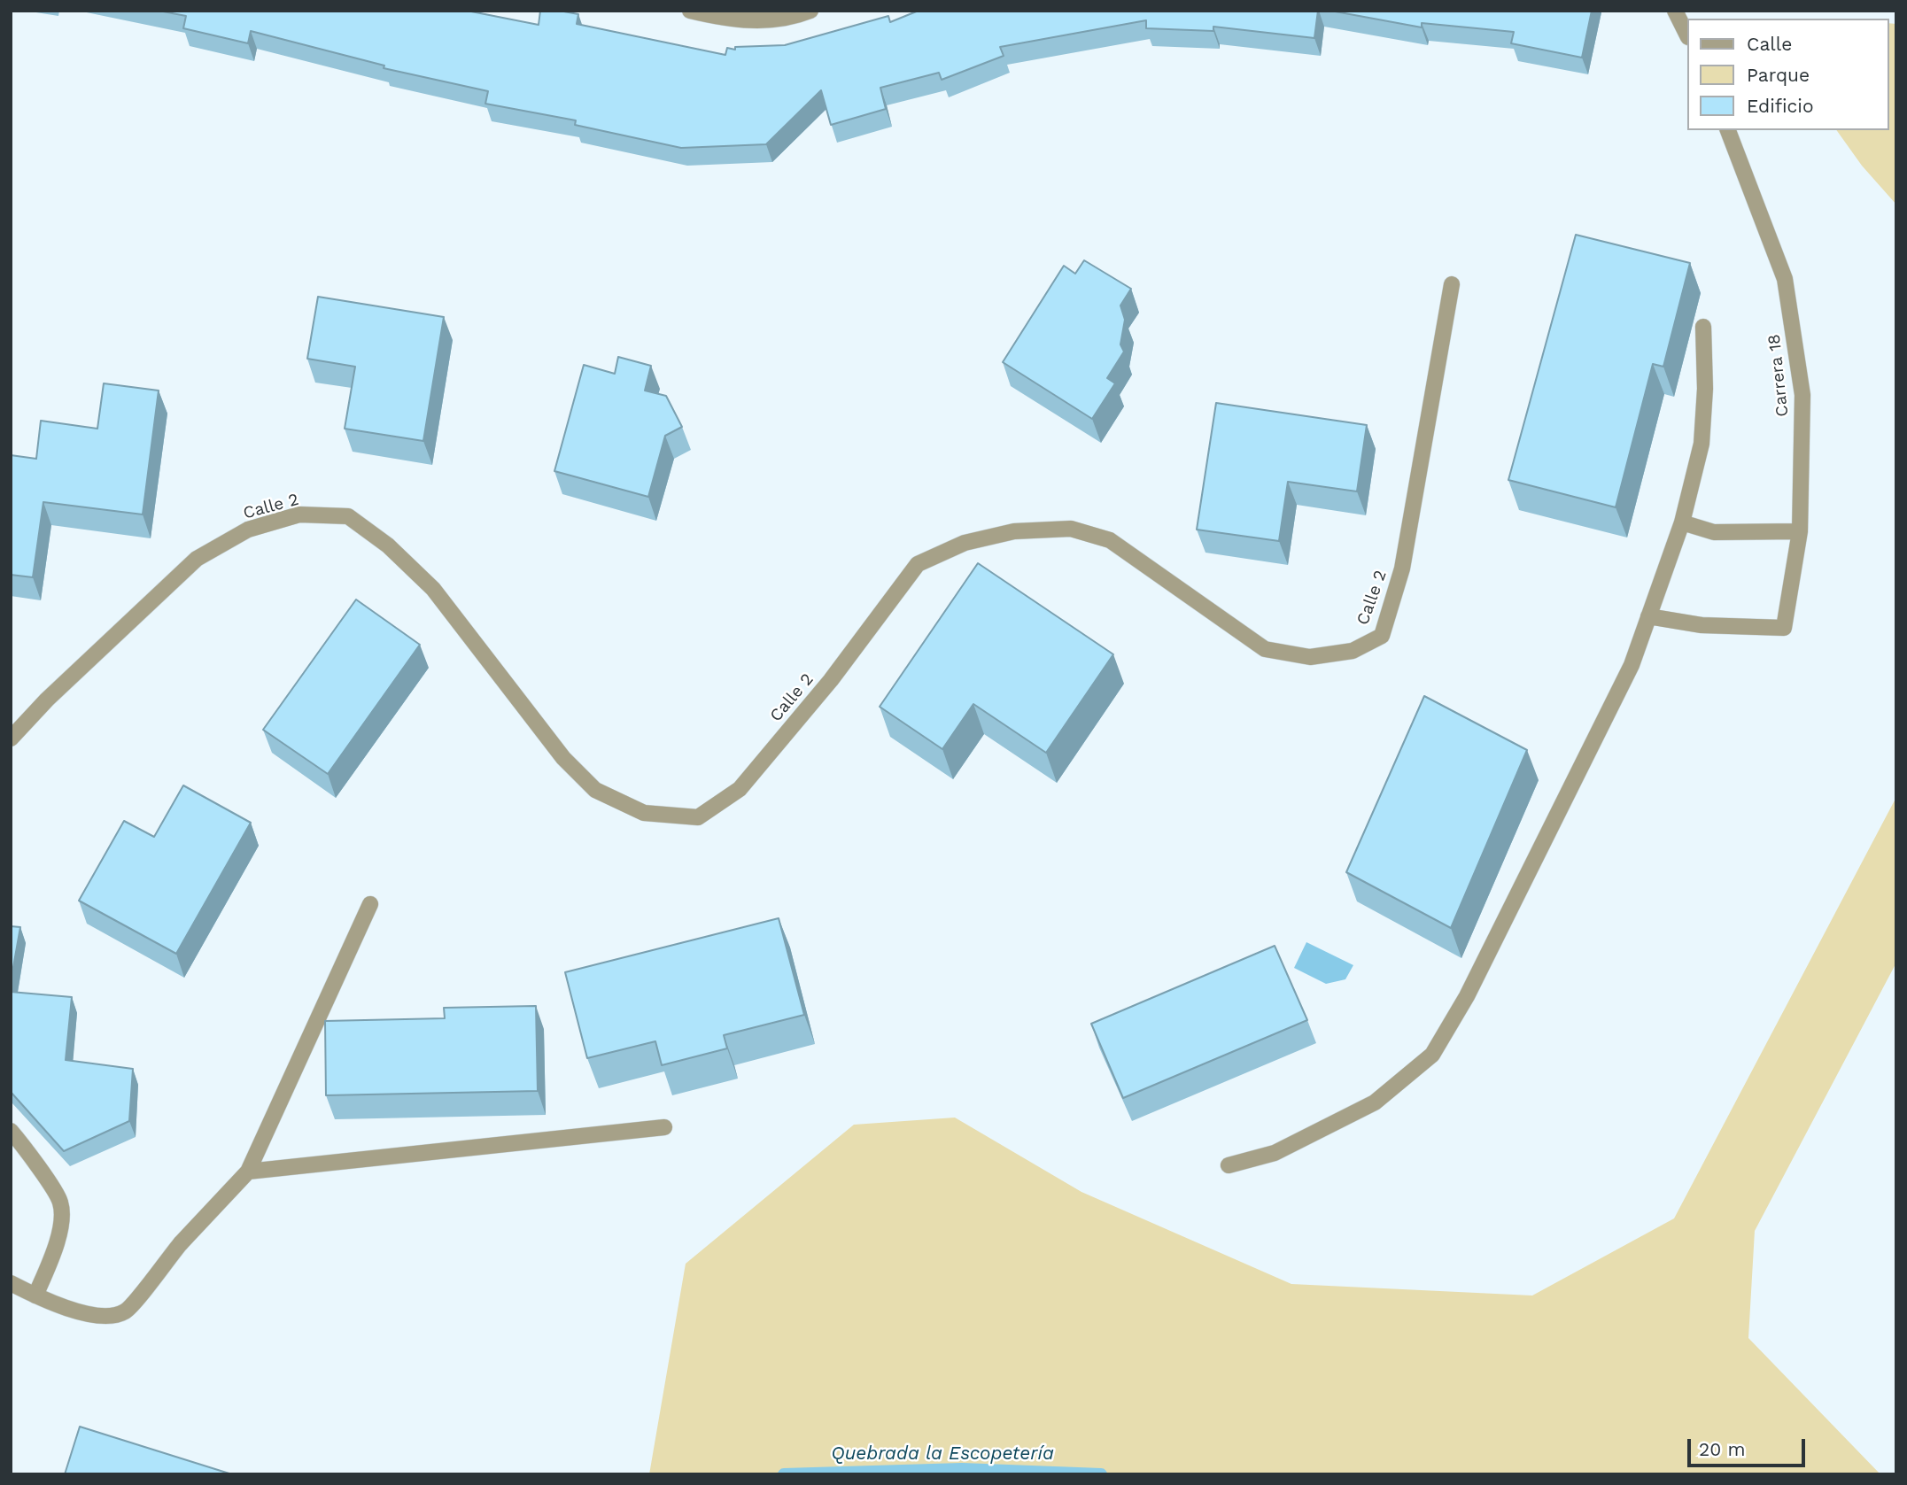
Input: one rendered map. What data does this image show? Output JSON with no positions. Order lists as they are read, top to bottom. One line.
{"streets":{"street":["Carrera 18","Calle 2"]},"water":["Quebrada la Escopetería"],"legend":["Calle","Parque","Edificio"],"scale_bar":"20 m"}
